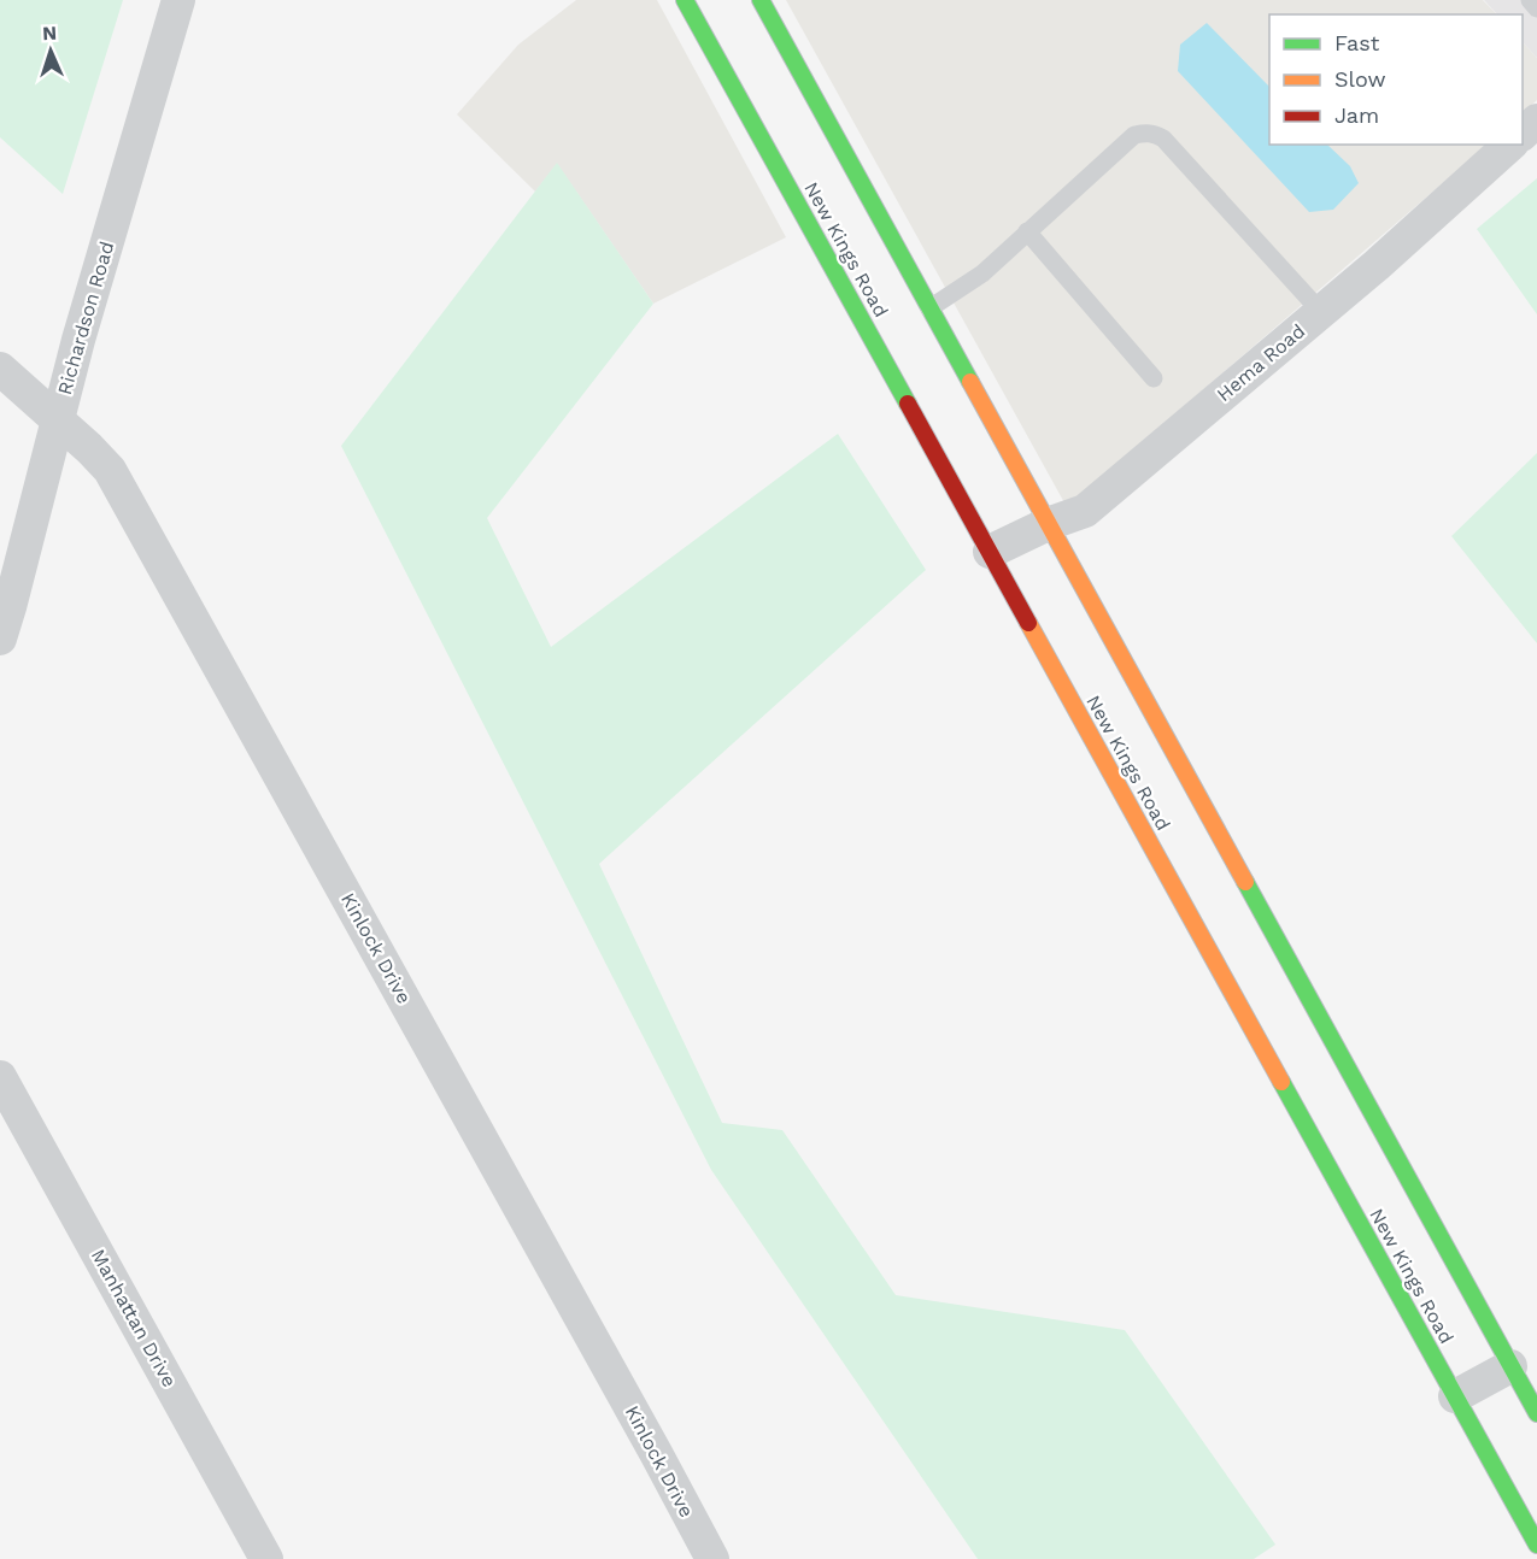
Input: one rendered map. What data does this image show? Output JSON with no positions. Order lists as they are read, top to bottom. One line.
{"streets":{"highway":["New Kings Road"],"street":["Richardson Road","Hema Road","Kinlock Drive","Manhattan Drive"]},"crossings":[["New Kings Road","Hema Road"],["Richardson Road","Kinlock Drive"]],"legend":["Fast","Slow","Jam"],"north":"top"}
